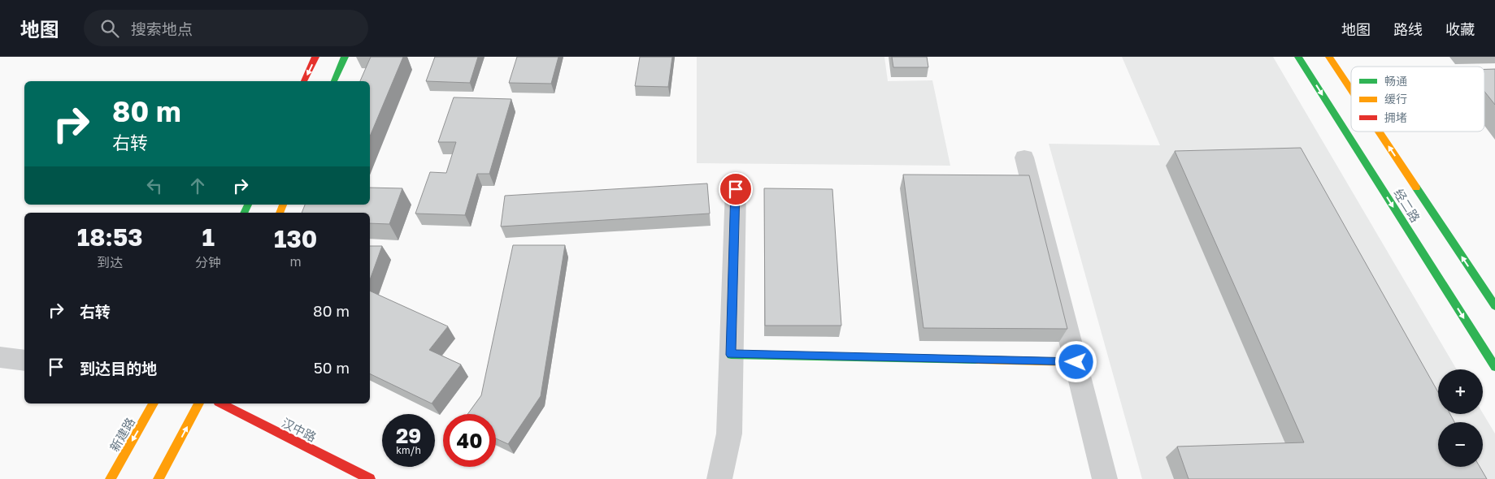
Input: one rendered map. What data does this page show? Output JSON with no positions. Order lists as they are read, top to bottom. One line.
{"streets":{"main road":["经二路","汉中路","新建路"]},"legend":["畅通","缓行","拥堵"],"page":{"header":"地图","search":"搜索地点","nav":["地图","路线","收藏"],"turn":["80 m","右转"],"eta":["18:53","到达","1","分钟","130","m"],"list":[{"name":"右转","value":"80 m"},{"name":"到达目的地","value":"50 m"}],"map_buttons":["+","−"],"speed":"29 km/h","limit":"40"}}
